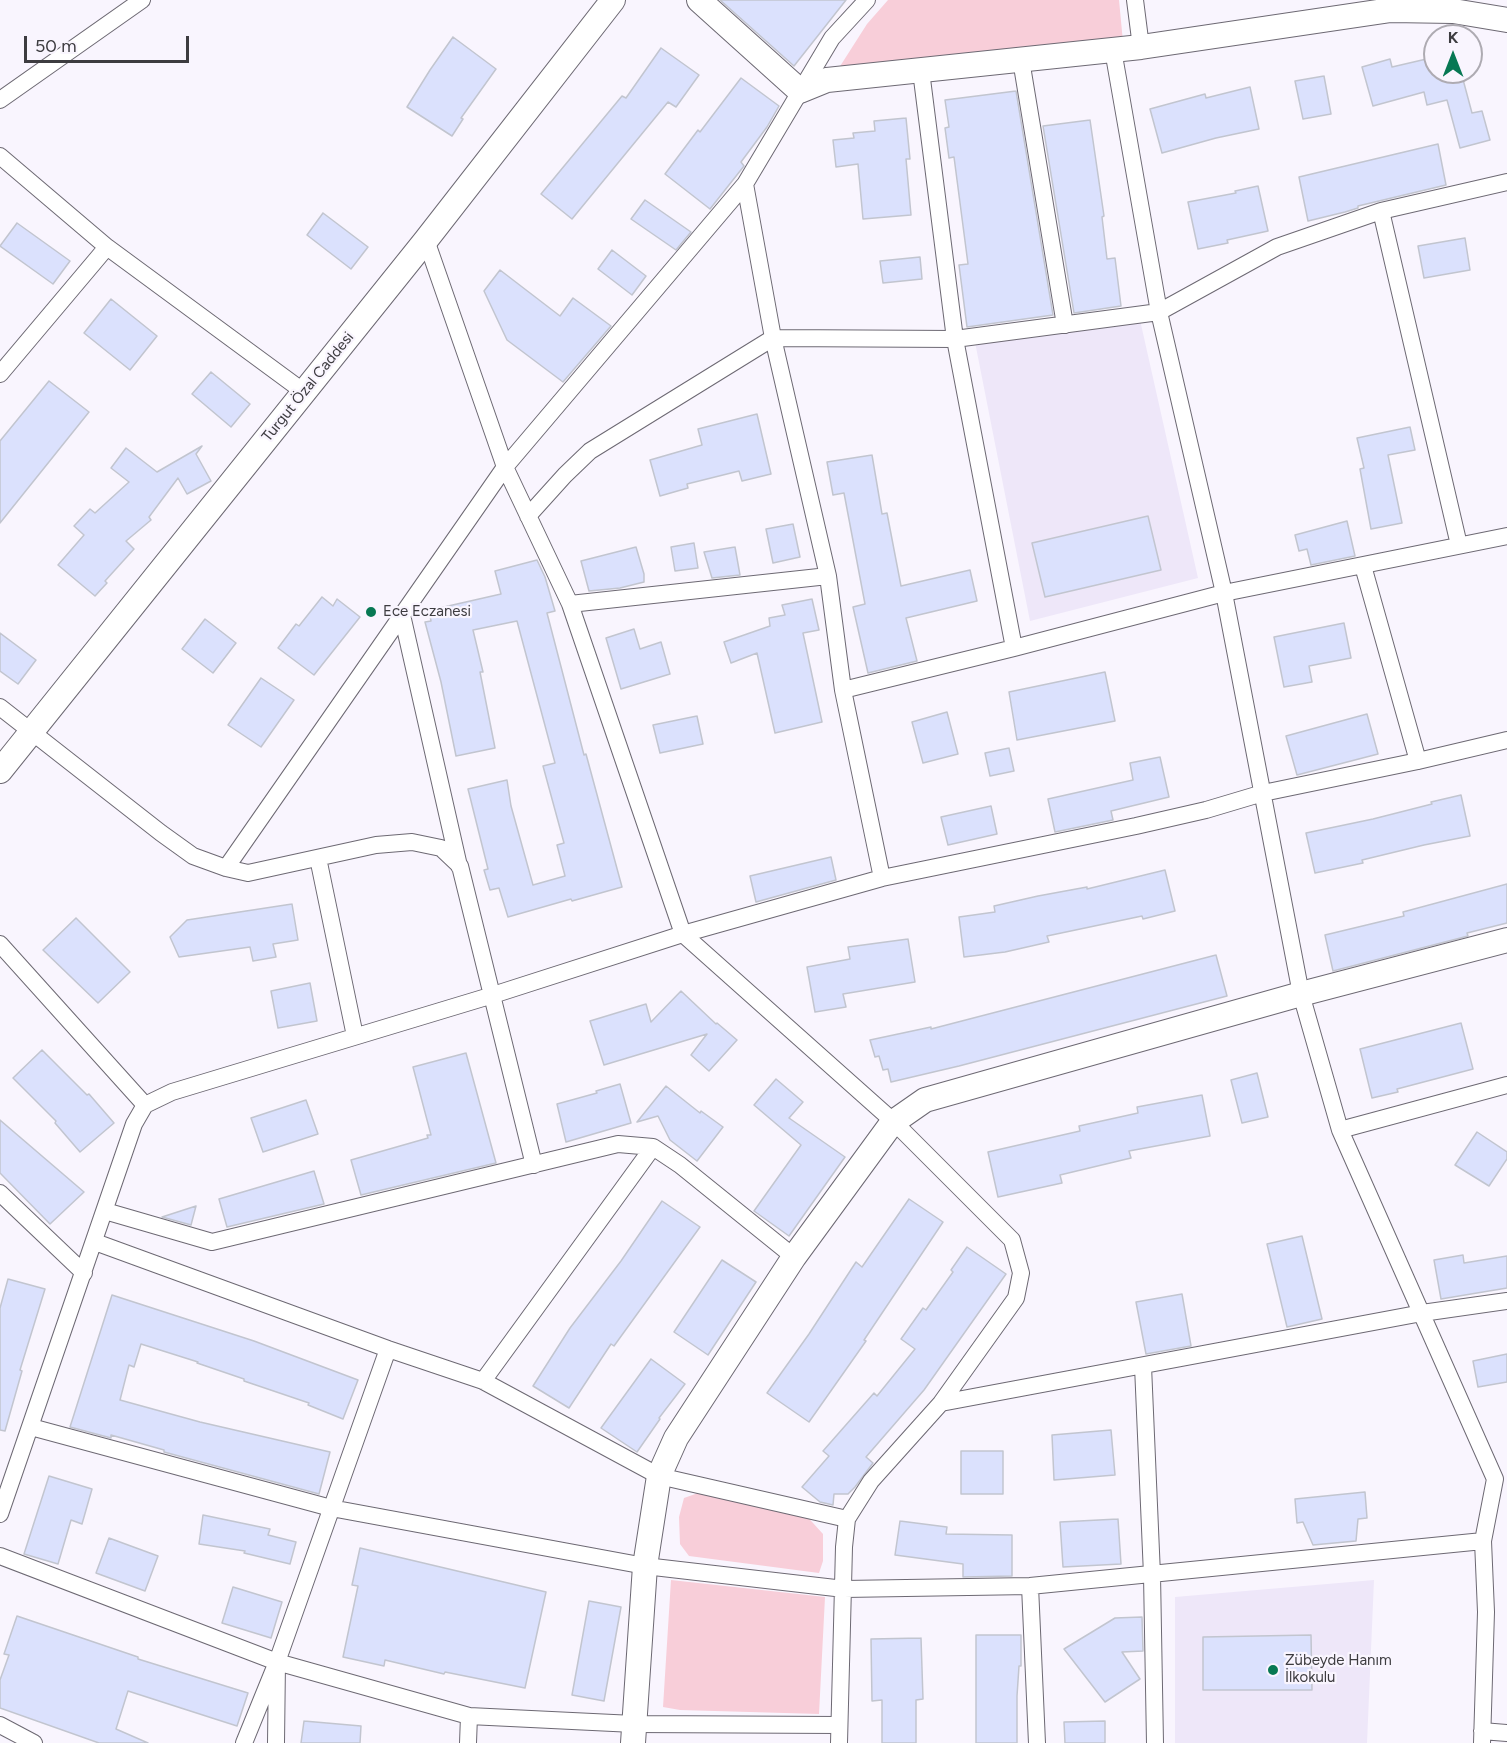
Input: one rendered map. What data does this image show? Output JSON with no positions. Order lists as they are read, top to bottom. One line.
{"streets":{"street":["Turgut Özal Caddesi"]},"places":["Ece Eczanesi","Zübeyde Hanım İlkokulu"],"scale_bar":"50 m","north":"top"}
